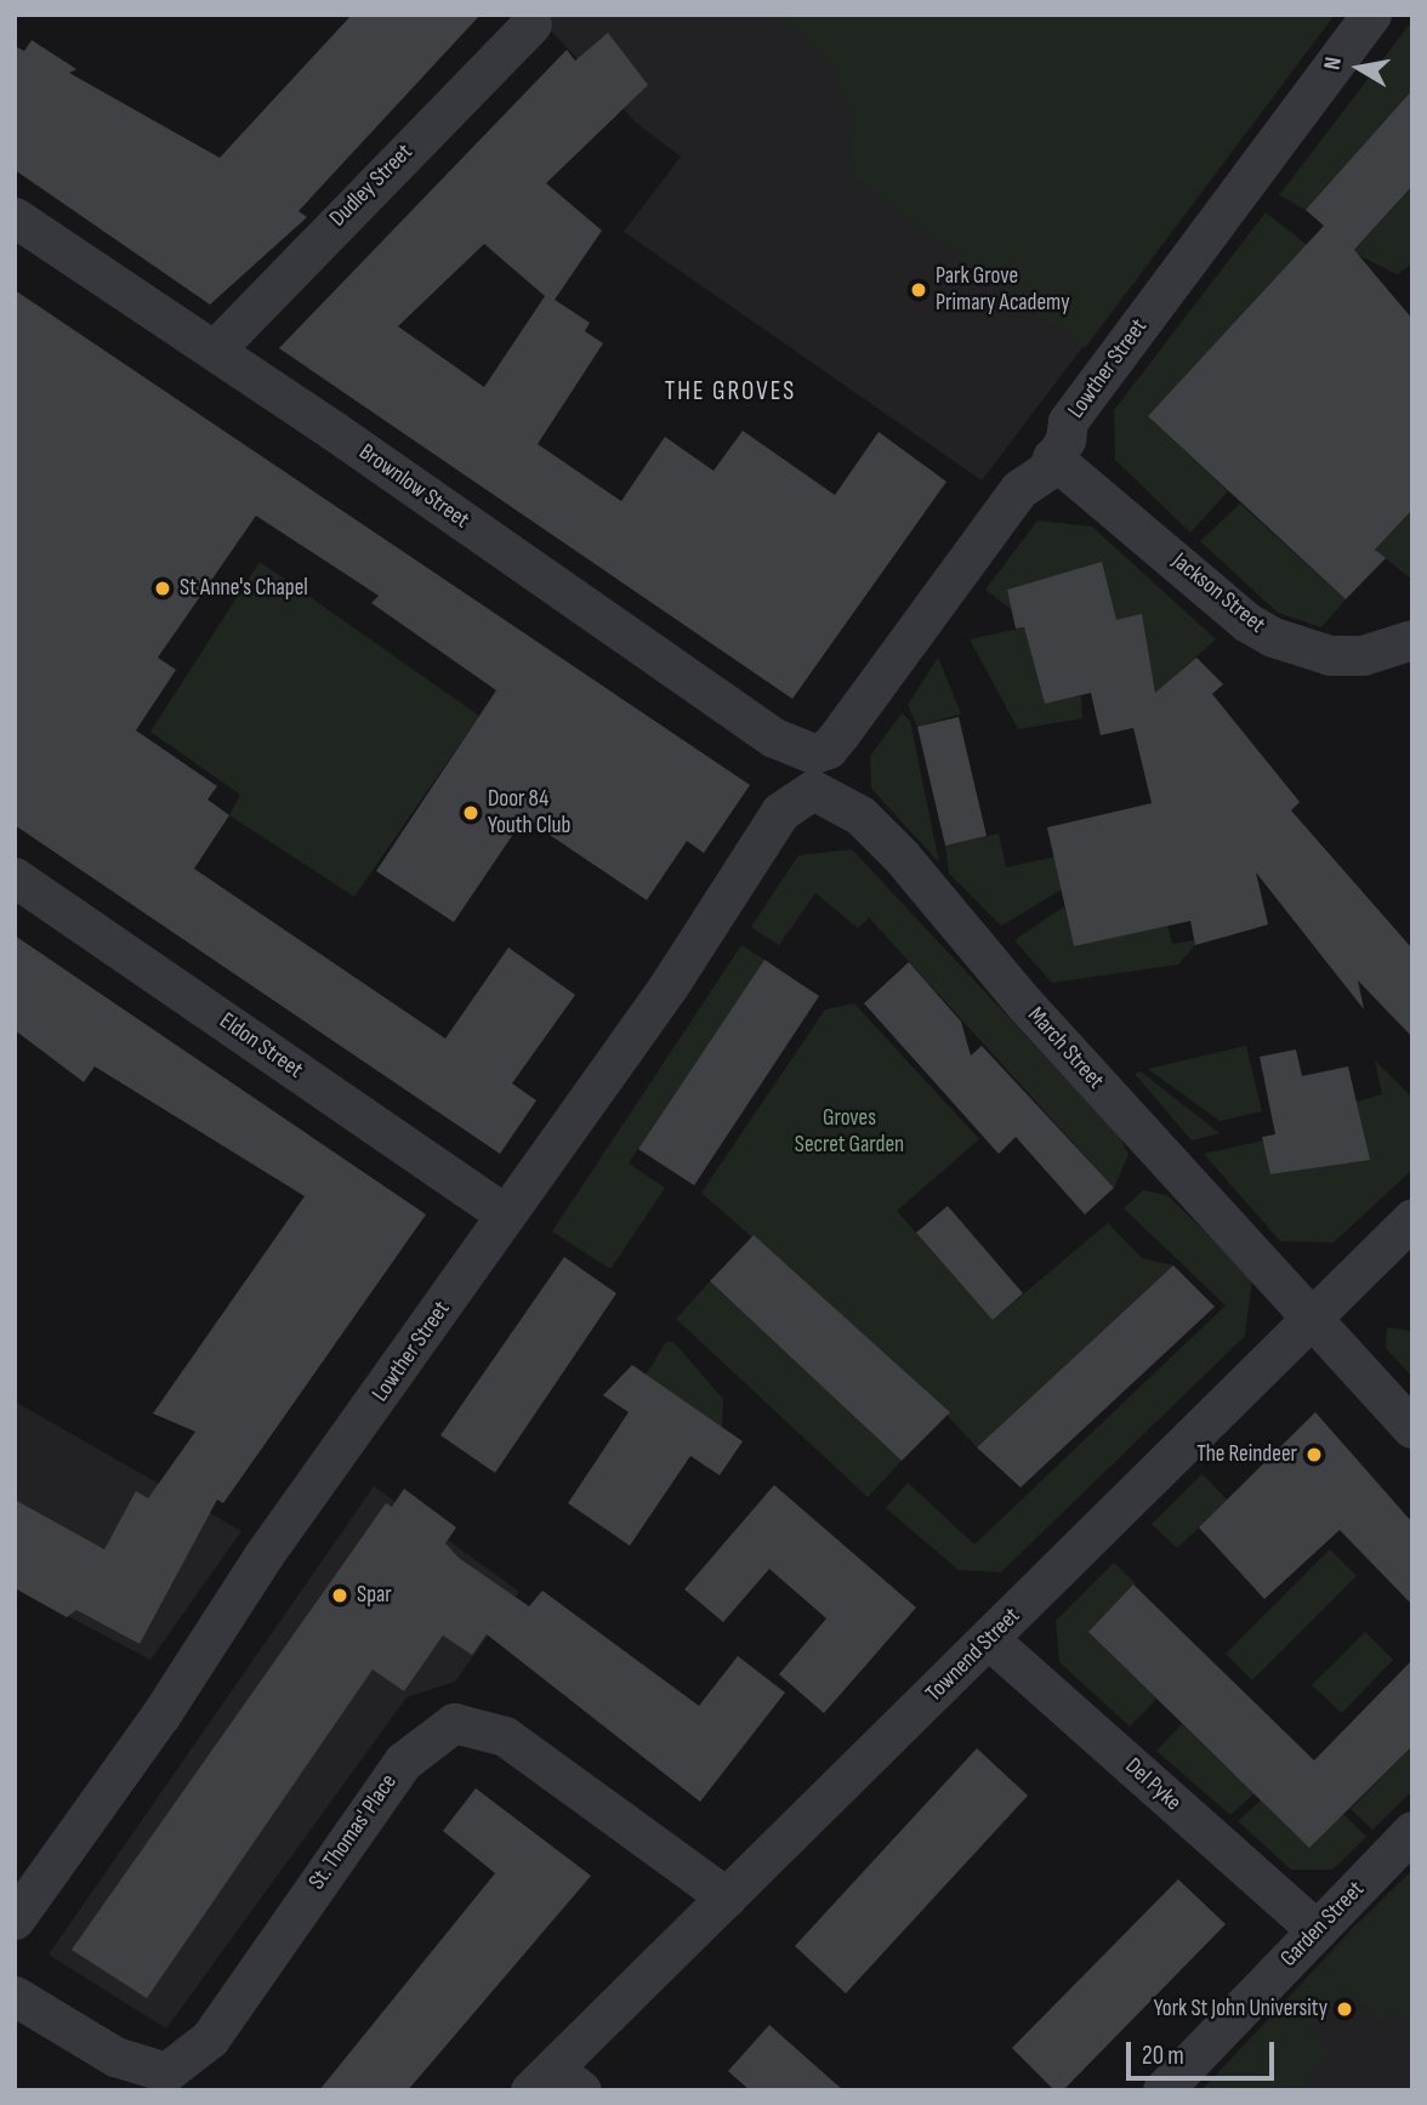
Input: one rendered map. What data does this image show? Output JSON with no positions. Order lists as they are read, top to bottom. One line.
{"streets":{"street":["Dudley Street","Lowther Street","Brownlow Street","Jackson Street","Eldon Street","March Street","Townend Street","Del Pyke","St. Thomas' Place","Garden Street"]},"crossings":[["Dudley Street","Brownlow Street"],["Lowther Street","Brownlow Street"],["Lowther Street","Jackson Street"],["Lowther Street","Eldon Street"],["Lowther Street","March Street"],["Brownlow Street","March Street"],["March Street","Townend Street"],["Townend Street","Del Pyke"],["Townend Street","St. Thomas' Place"],["Del Pyke","Garden Street"]],"districts":["THE GROVES"],"parks":["Groves Secret Garden"],"places":["Park Grove Primary Academy","St Anne's Chapel","Door 84 Youth Club","The Reindeer","Spar","York St John University"],"scale_bar":"20 m","north":"left"}
